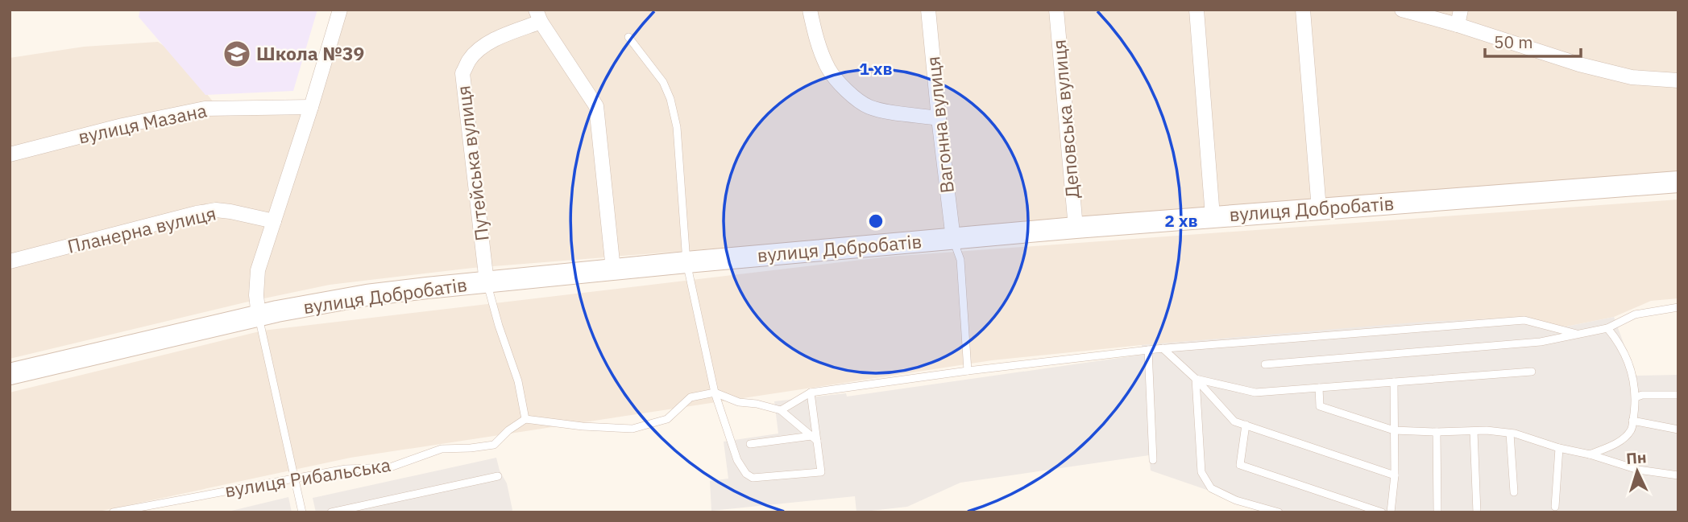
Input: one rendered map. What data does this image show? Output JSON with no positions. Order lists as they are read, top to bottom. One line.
{"streets":{"street":["Деповська вулиця","вулиця Мазана","Вагонна вулиця","Путейська вулиця","вулиця Добробатів","Планерна вулиця"],"lane":["вулиця Рибальська"]},"crossings":[["Деповська вулиця","вулиця Добробатів"],["Вагонна вулиця","вулиця Добробатів"],["Путейська вулиця","вулиця Добробатів"]],"places":{"school or university":["Школа №39"]},"scale_bar":"50 m","north":"top","rings":["1 хв","2 хв"]}
